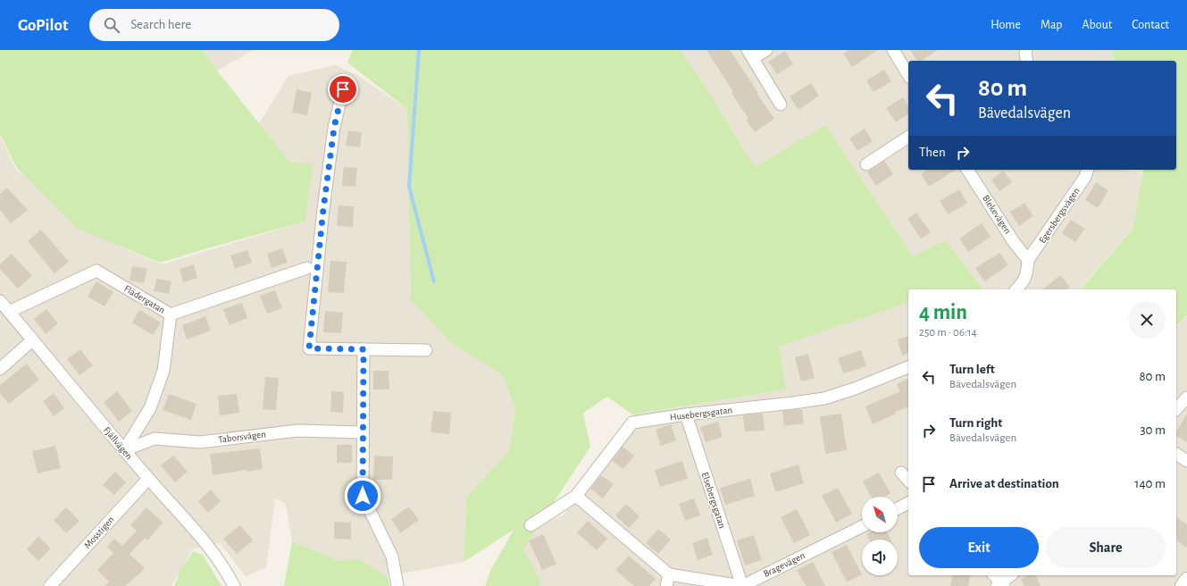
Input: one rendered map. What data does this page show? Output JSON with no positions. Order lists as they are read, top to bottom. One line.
{"streets":{"street":["Blekevägen","Egersbergsvägen","Flädergatan","Husebergsgatan","Taborsvägen","Fjällvägen","Elsebergsgatan","Mosstigen","Bragevägen"]},"crossings":[["Blekevägen","Egersbergsvägen"],["Flädergatan","Fjällvägen"],["Husebergsgatan","Elsebergsgatan"],["Taborsvägen","Fjällvägen"],["Fjällvägen","Mosstigen"],["Elsebergsgatan","Bragevägen"]],"north":"top left","page":{"header":"GoPilot","search":"Search here","nav":["Home","Map","About","Contact"],"turn":["80 m","Bävedalsvägen"],"then":"Then","heading":["4 min","250 m · 06:14"],"list":[{"name":"Turn left","note":"Bävedalsvägen","value":"80 m"},{"name":"Turn right","note":"Bävedalsvägen","value":"30 m"},{"name":"Arrive at destination","value":"140 m"}],"buttons":["Exit","Share"]}}
